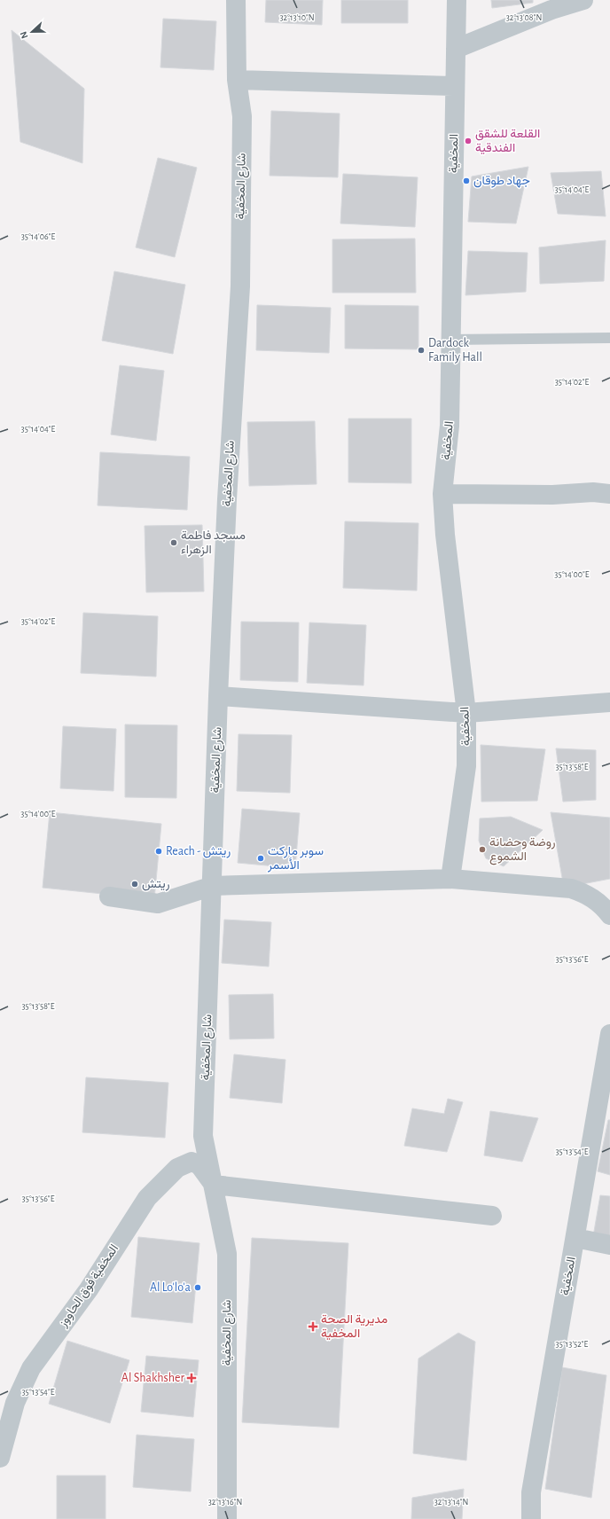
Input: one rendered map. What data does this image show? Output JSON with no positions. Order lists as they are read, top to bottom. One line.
{"streets":{"street":["المخفية","شارع المخفية","المخفية فوق الحاووز"]},"crossings":[["شارع المخفية","المخفية فوق الحاووز"]],"places":{"other":["القلعة للشقق الفندقية","جهاد طوقان","Dardock Family Hall","مسجد فاطمة الزهراء","روضة وحضانة الشموع","Reach - ريتش","سوبر ماركت الأسمر","ريتش","Al Lo'lo'a"],"health":["مديرية الصحة المخفية","Al Shakhsher"]},"north":"left","coordinates":["32°13'10\"N","32°13'08\"N","35°14'04\"E","35°14'06\"E","35°14'02\"E","35°14'00\"E","35°13'58\"E","35°13'56\"E","35°13'54\"E","35°13'52\"E","32°13'16\"N","32°13'14\"N"]}
